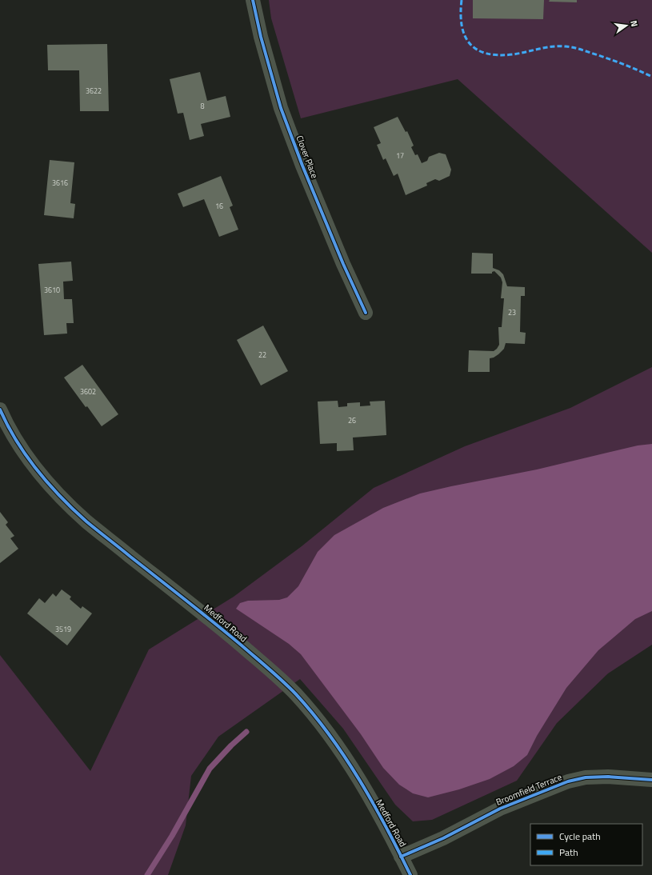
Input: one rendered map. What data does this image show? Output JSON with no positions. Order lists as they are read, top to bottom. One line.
{"streets":{"street":["Clover Place","Medford Road","Broomfield Terrace"]},"crossings":[["Medford Road","Broomfield Terrace"]],"house_numbers":["3622","8","17","3616","16","3610","23","22","3602","26","3519"],"legend":["Cycle path","Path"],"north":"right"}
